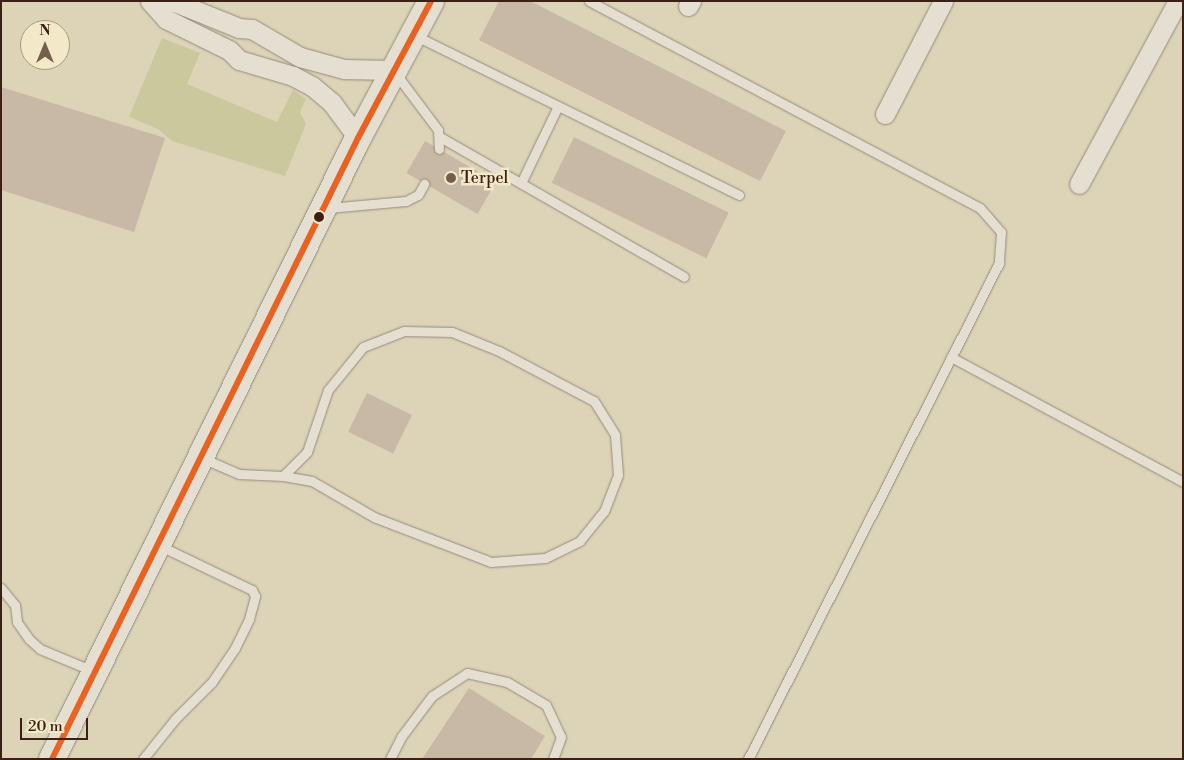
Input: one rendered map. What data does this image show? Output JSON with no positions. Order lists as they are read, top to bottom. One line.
{"places":["Terpel"],"scale_bar":"20 m","north":"top"}
